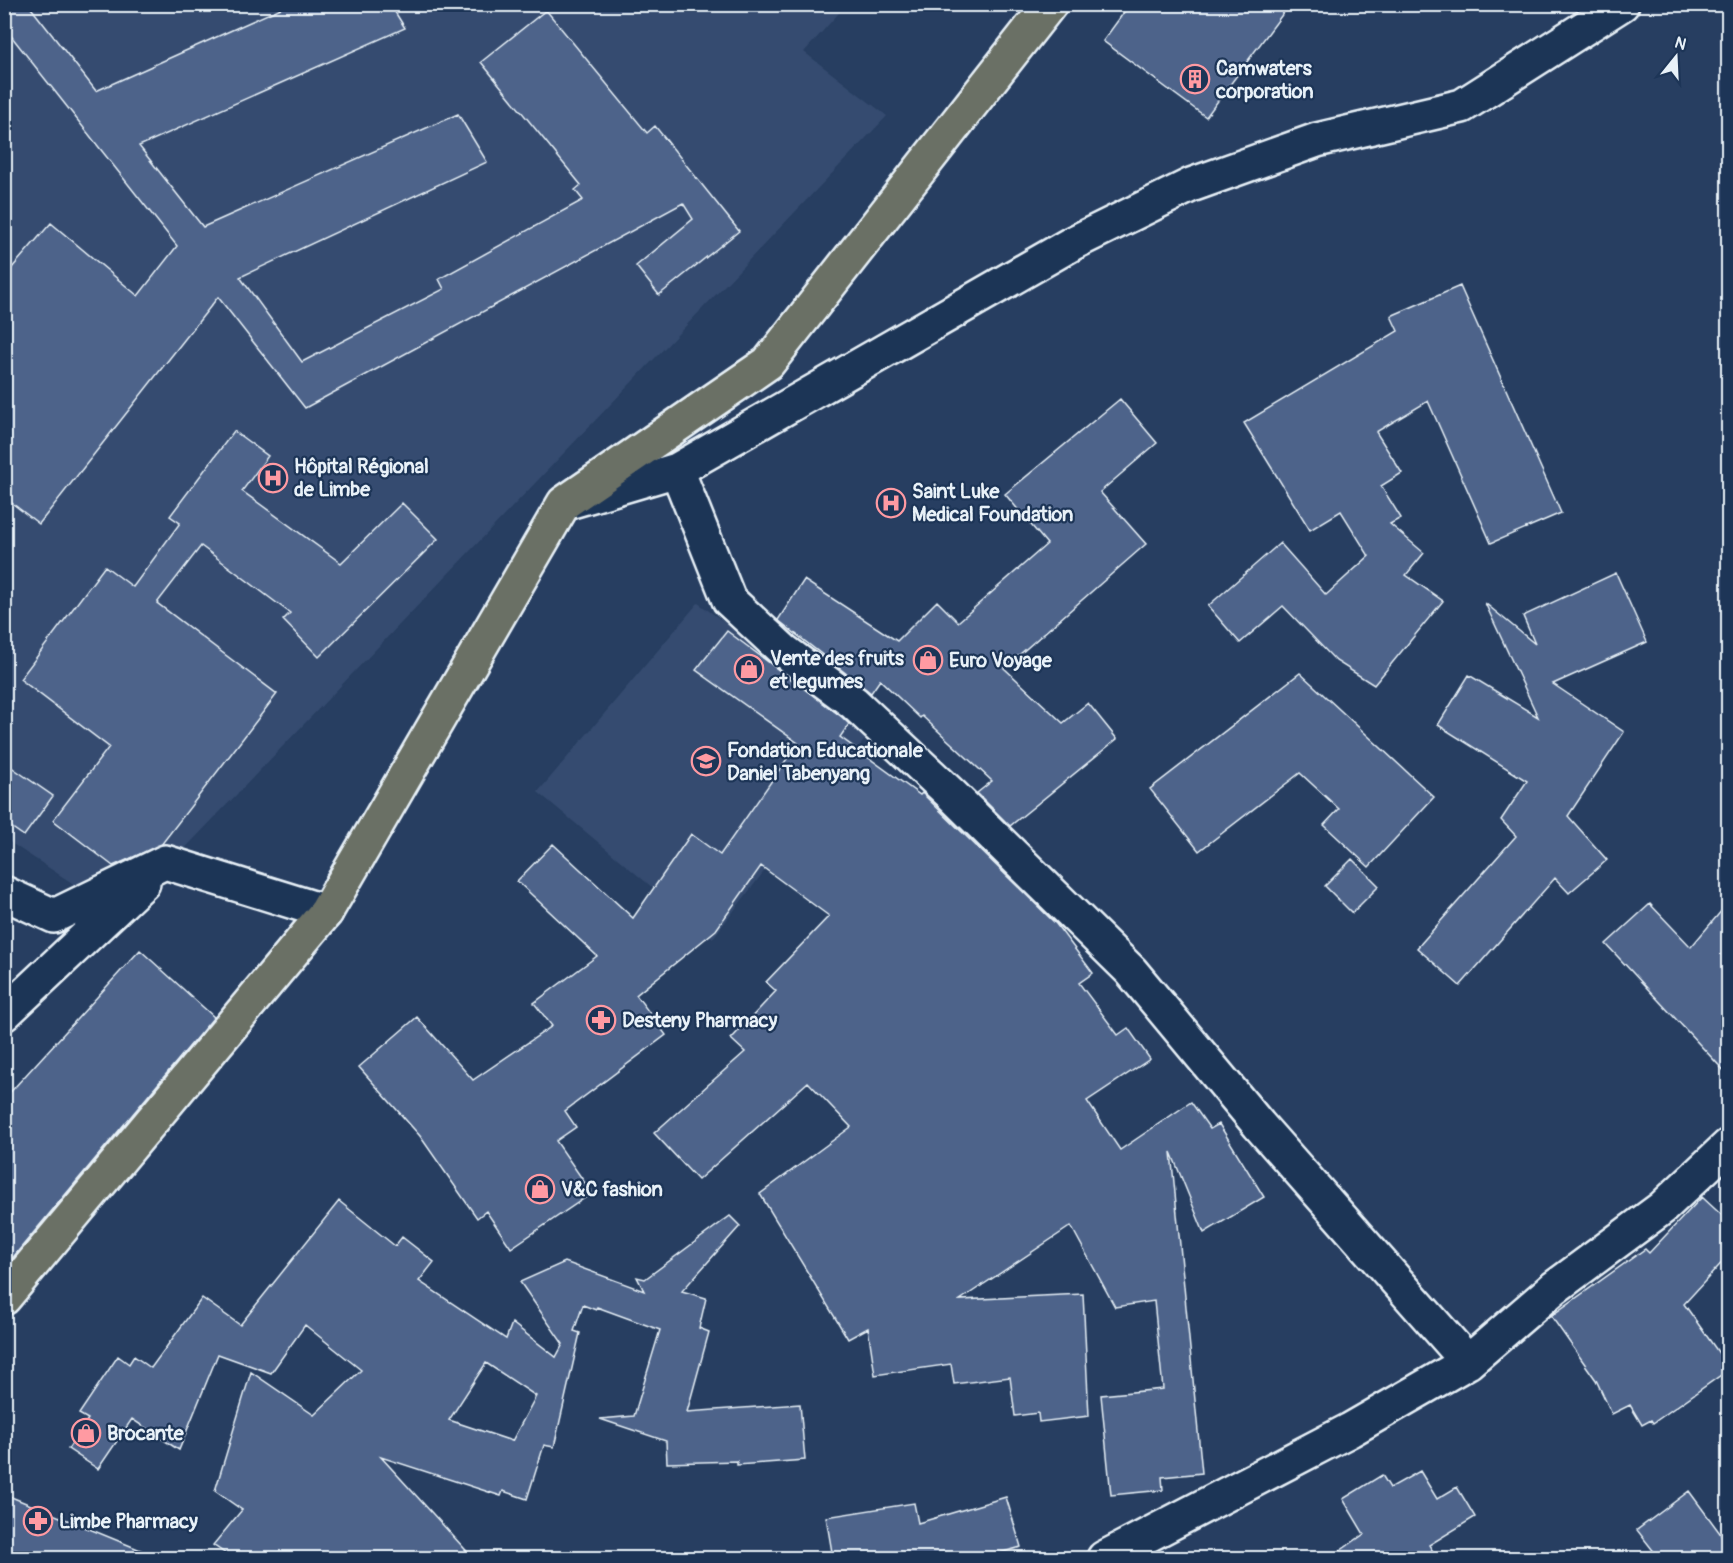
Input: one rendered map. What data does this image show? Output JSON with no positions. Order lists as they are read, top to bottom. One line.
{"places":{"building":["Camwaters corporation"],"hospital":["Hôpital Régional de Limbe","Saint Luke Medical Foundation"],"shop":["Euro Voyage","Vente des fruits et legumes","V&C fashion","Brocante"],"school or university":["Fondation Educationale Daniel Tabenyang"],"pharmacy":["Desteny Pharmacy","Limbe Pharmacy"]},"north":"top"}
